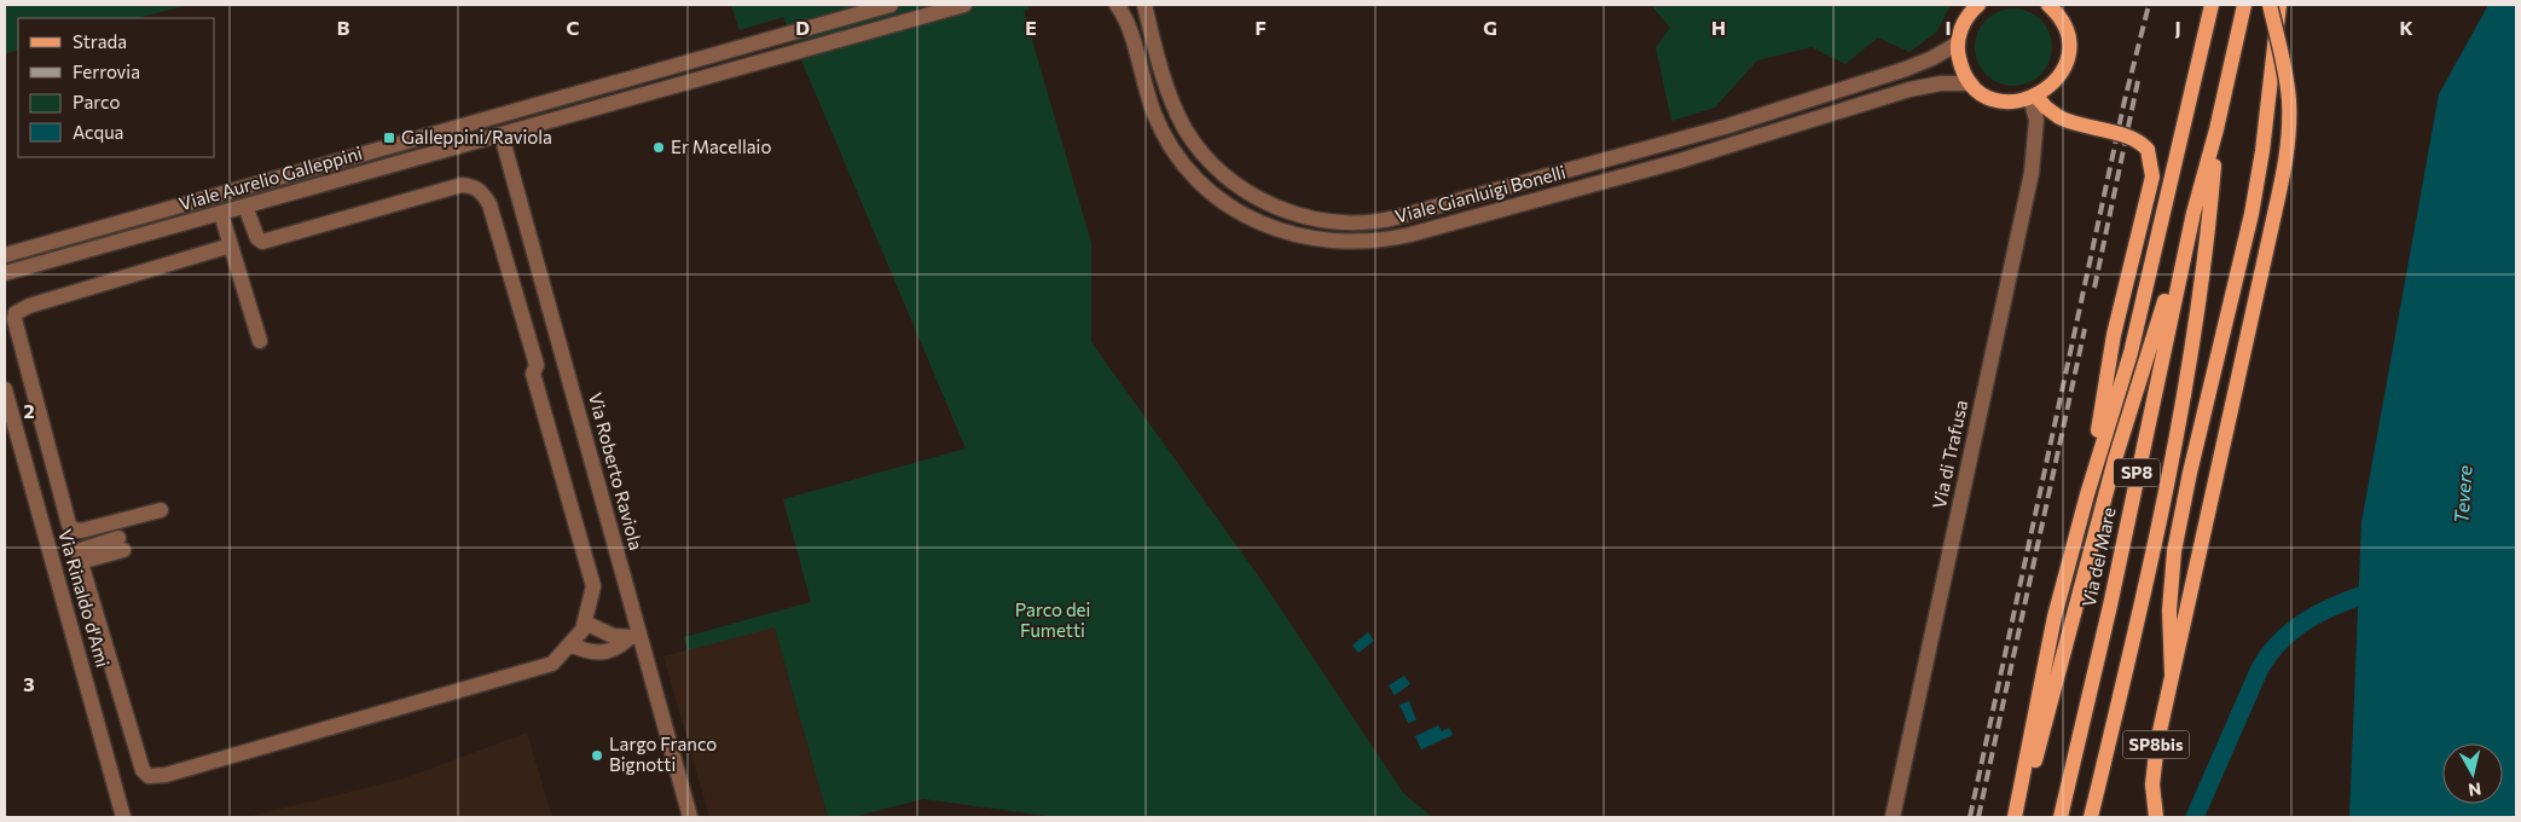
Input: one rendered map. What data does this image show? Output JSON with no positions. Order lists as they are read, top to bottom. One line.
{"streets":{"main road":["SP8","Via del Mare","SP8bis"],"street":["Viale Aurelio Galleppini","Viale Gianluigi Bonelli","Via di Trafusa","Via Roberto Raviola","Via Rinaldo d'Ami"]},"crossings":[["Viale Aurelio Galleppini","Via Roberto Raviola"]],"water":["Tevere"],"parks":["Parco dei Fumetti"],"places":{"transit":["Galleppini/Raviola"],"other":["Er Macellaio","Largo Franco Bignotti"]},"legend":["Strada","Ferrovia","Parco","Acqua"],"north":"bottom","grid":{"columns":["B","C","D","E","F","G","H","I","J","K"],"rows":["2","3"]}}
